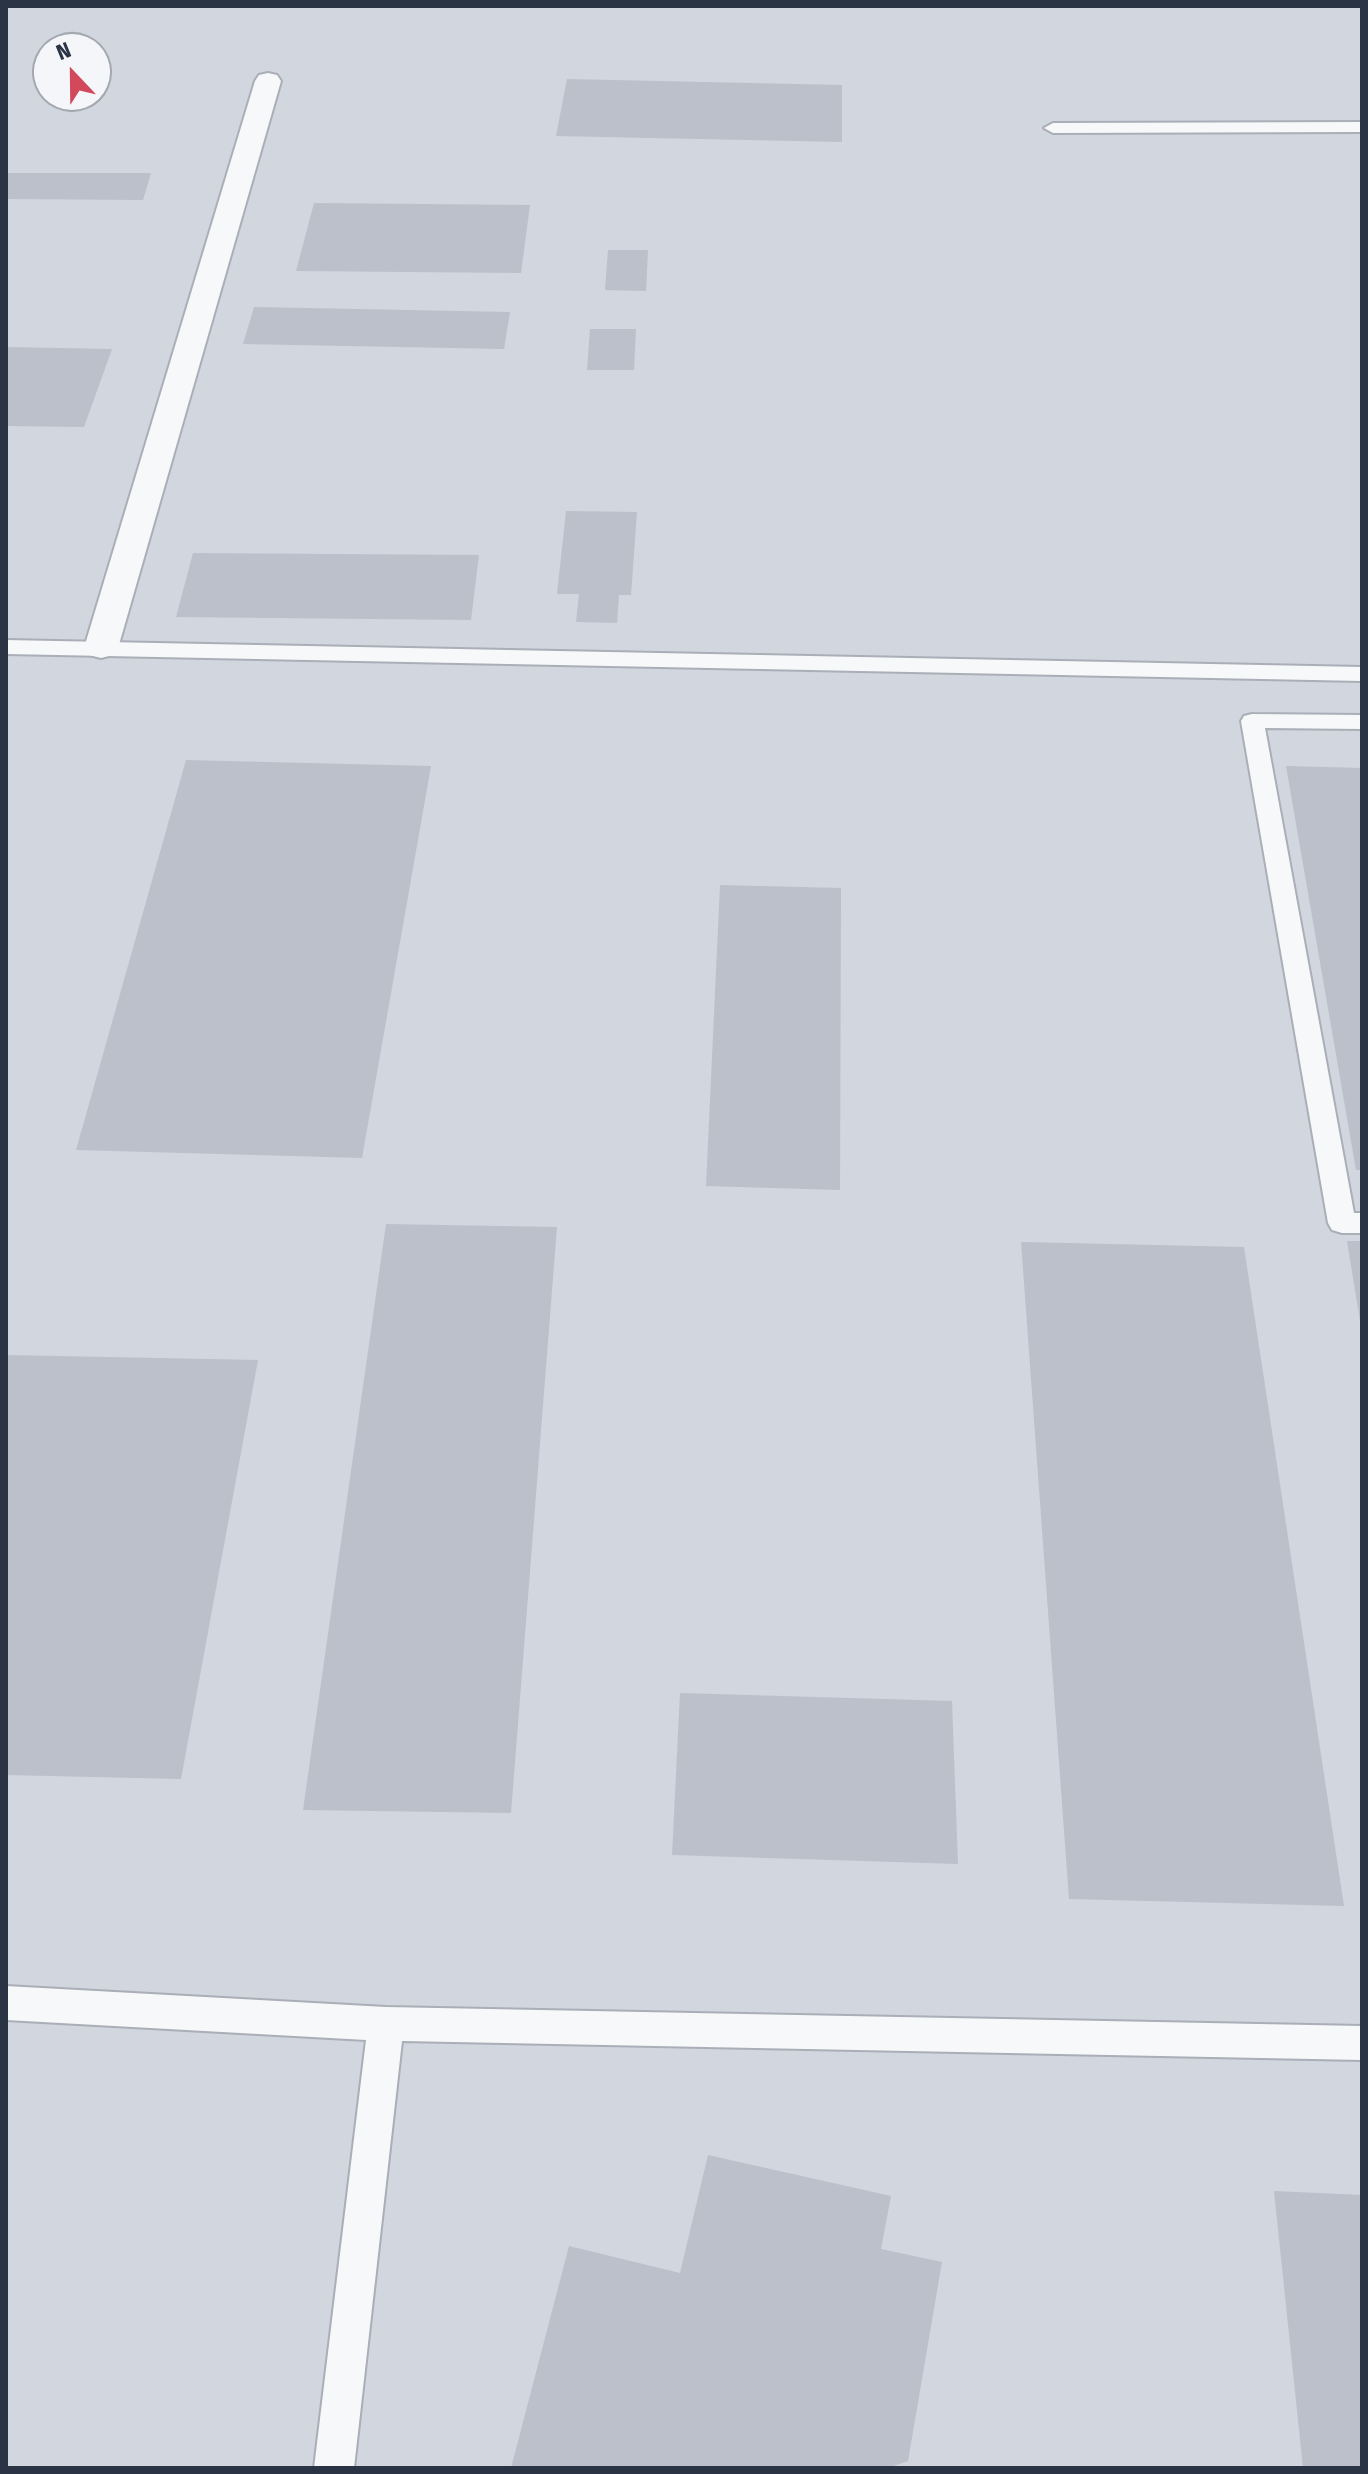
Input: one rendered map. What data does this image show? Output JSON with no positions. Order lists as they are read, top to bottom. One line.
{"north":"top"}
